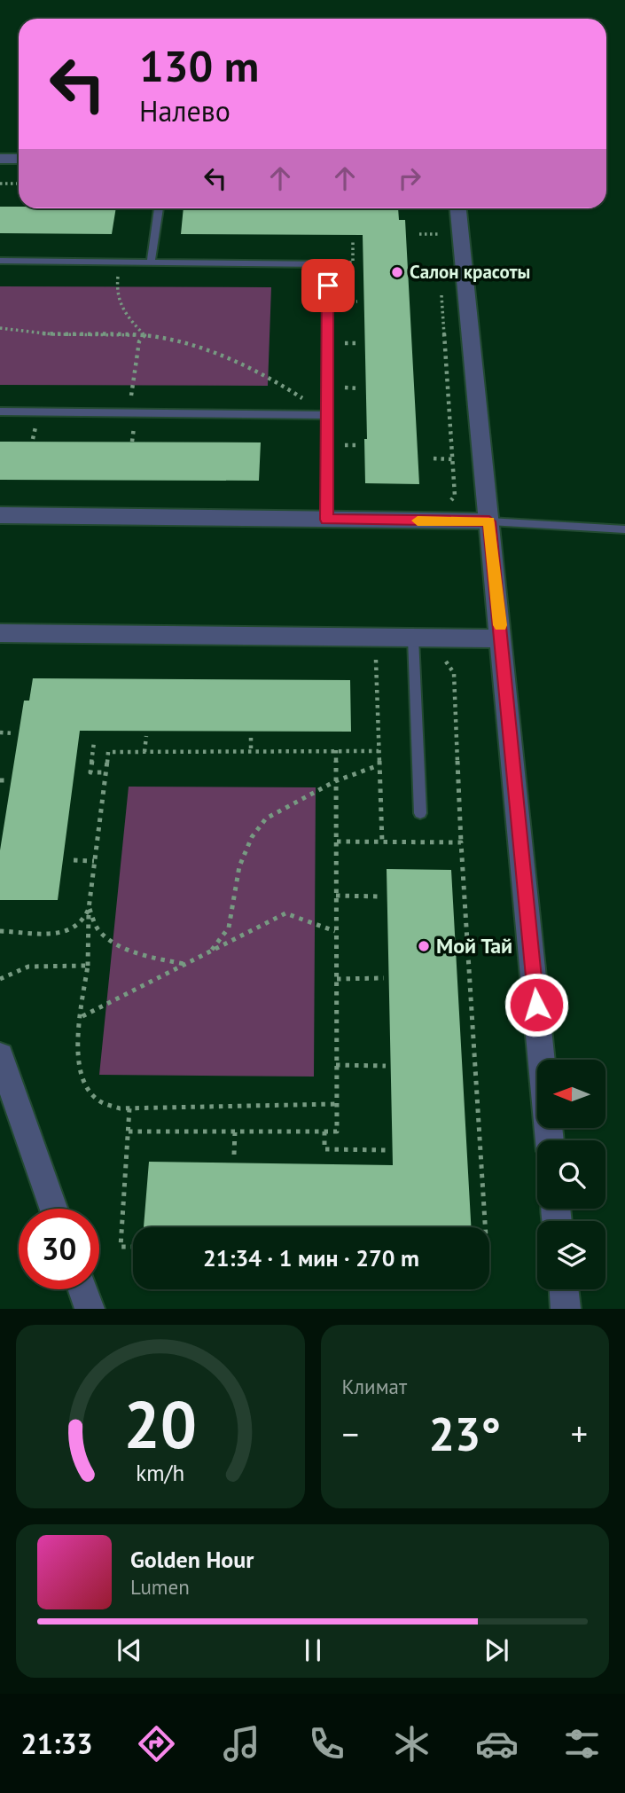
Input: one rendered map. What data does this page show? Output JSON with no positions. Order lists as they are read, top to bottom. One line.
{"places":["Салон красоты","Мой Тай"],"north":"left","page":{"turn":["130 m","Налево"],"limit":"30","trip":"21:34 · 1 мин · 270 m","tile":"Климат","heat":["−","23°","+"],"song":["Golden Hour","Lumen"],"tabs":"21:33","gauge":["20","km/h"]}}
